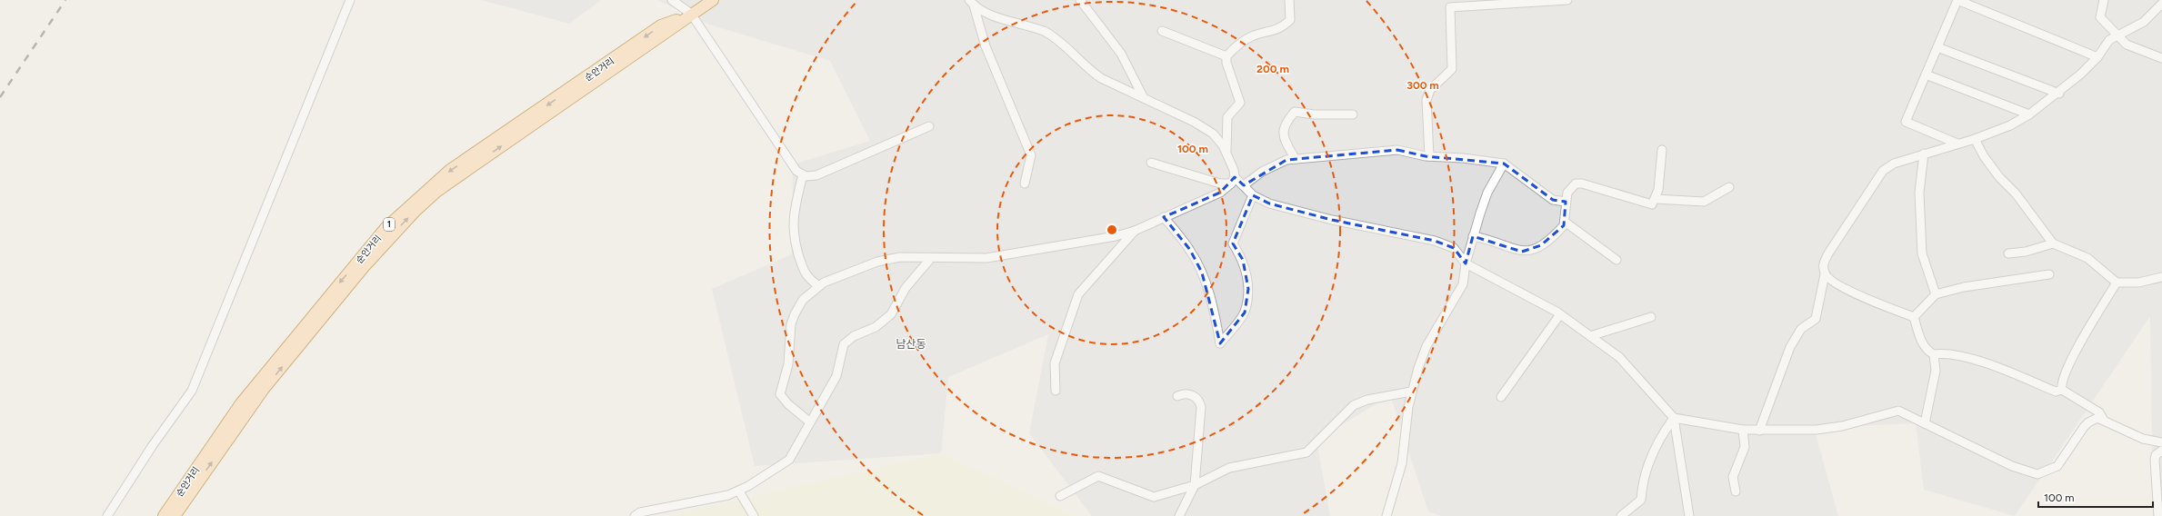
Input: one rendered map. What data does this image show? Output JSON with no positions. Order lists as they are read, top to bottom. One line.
{"streets":{"main road":["순안거리","1"]},"districts":["남산동"],"scale_bar":"100 m","rings":["200 m","300 m","100 m"]}
